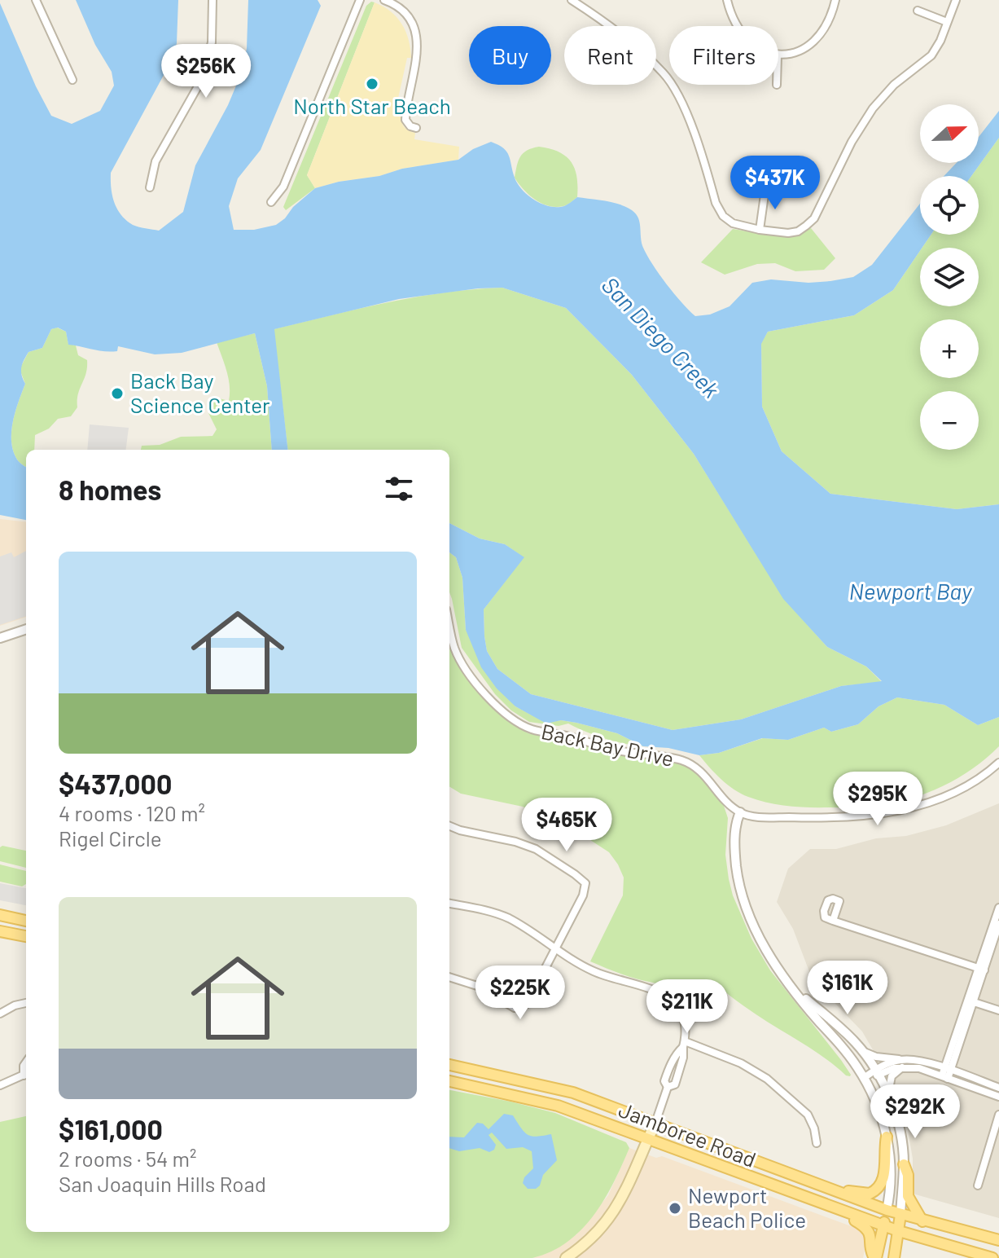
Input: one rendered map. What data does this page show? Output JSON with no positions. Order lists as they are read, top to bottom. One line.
{"streets":{"main road":["Jamboree Road"],"street":["Back Bay Drive"]},"water":["San Diego Creek","Newport Bay"],"places":["North Star Beach","Back Bay Science Center","Newport Beach Police"],"north":"right","page":{"chip":["Buy","Rent","Filters"],"price":["$256K","$437K","$295K","$465K","$161K","$225K","$211K","$292K"],"map_buttons":["+","−"],"heading":"8 homes","list":[{"name":"$437,000","note":"4 rooms · 120 m² · Rigel Circle"},{"name":"$161,000","note":"2 rooms · 54 m² · San Joaquin Hills Road"}]}}
